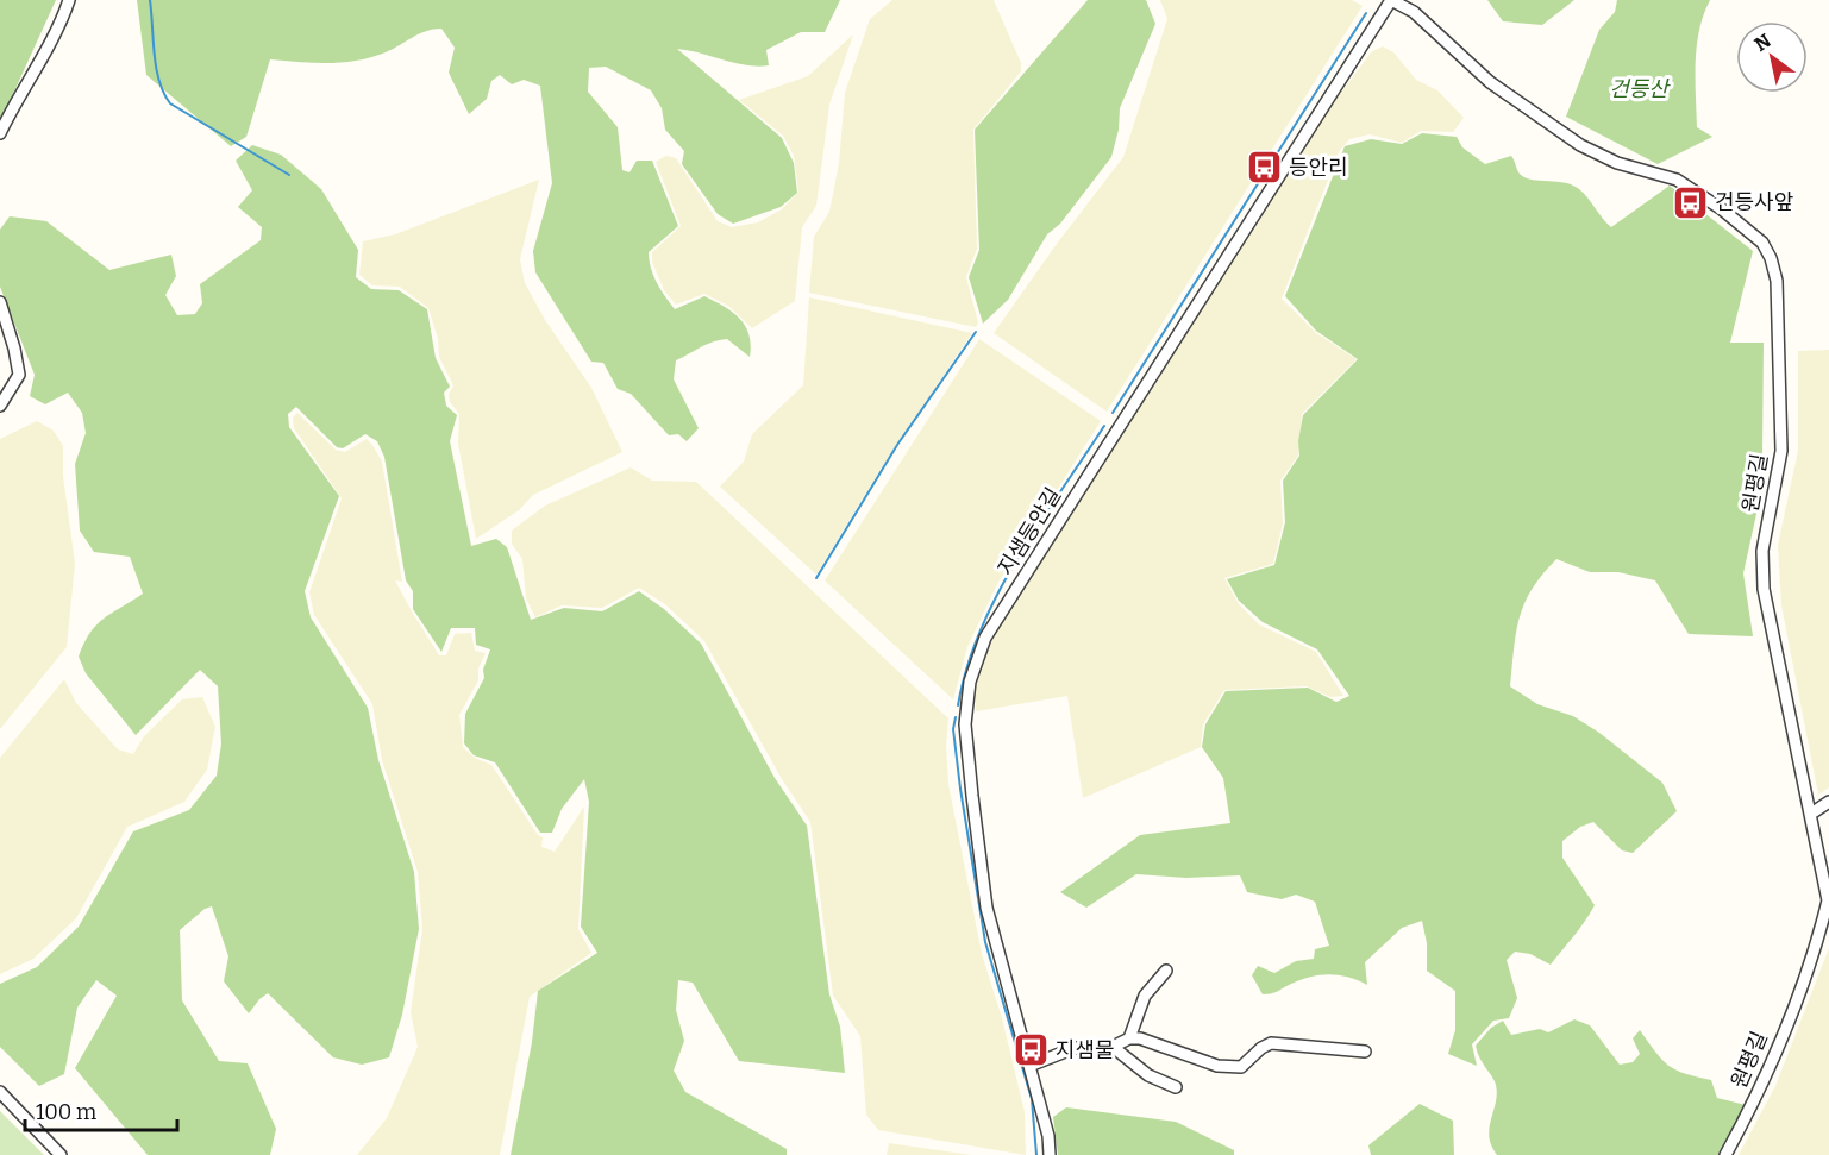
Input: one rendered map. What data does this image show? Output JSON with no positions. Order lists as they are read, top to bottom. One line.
{"streets":{"street":["원평길","지샘등안길"]},"crossings":[["원평길","지샘등안길"]],"parks":["건등산"],"places":{"bus stop":["등안리","건등사앞","지샘물"]},"scale_bar":"100 m","north":"top left"}
